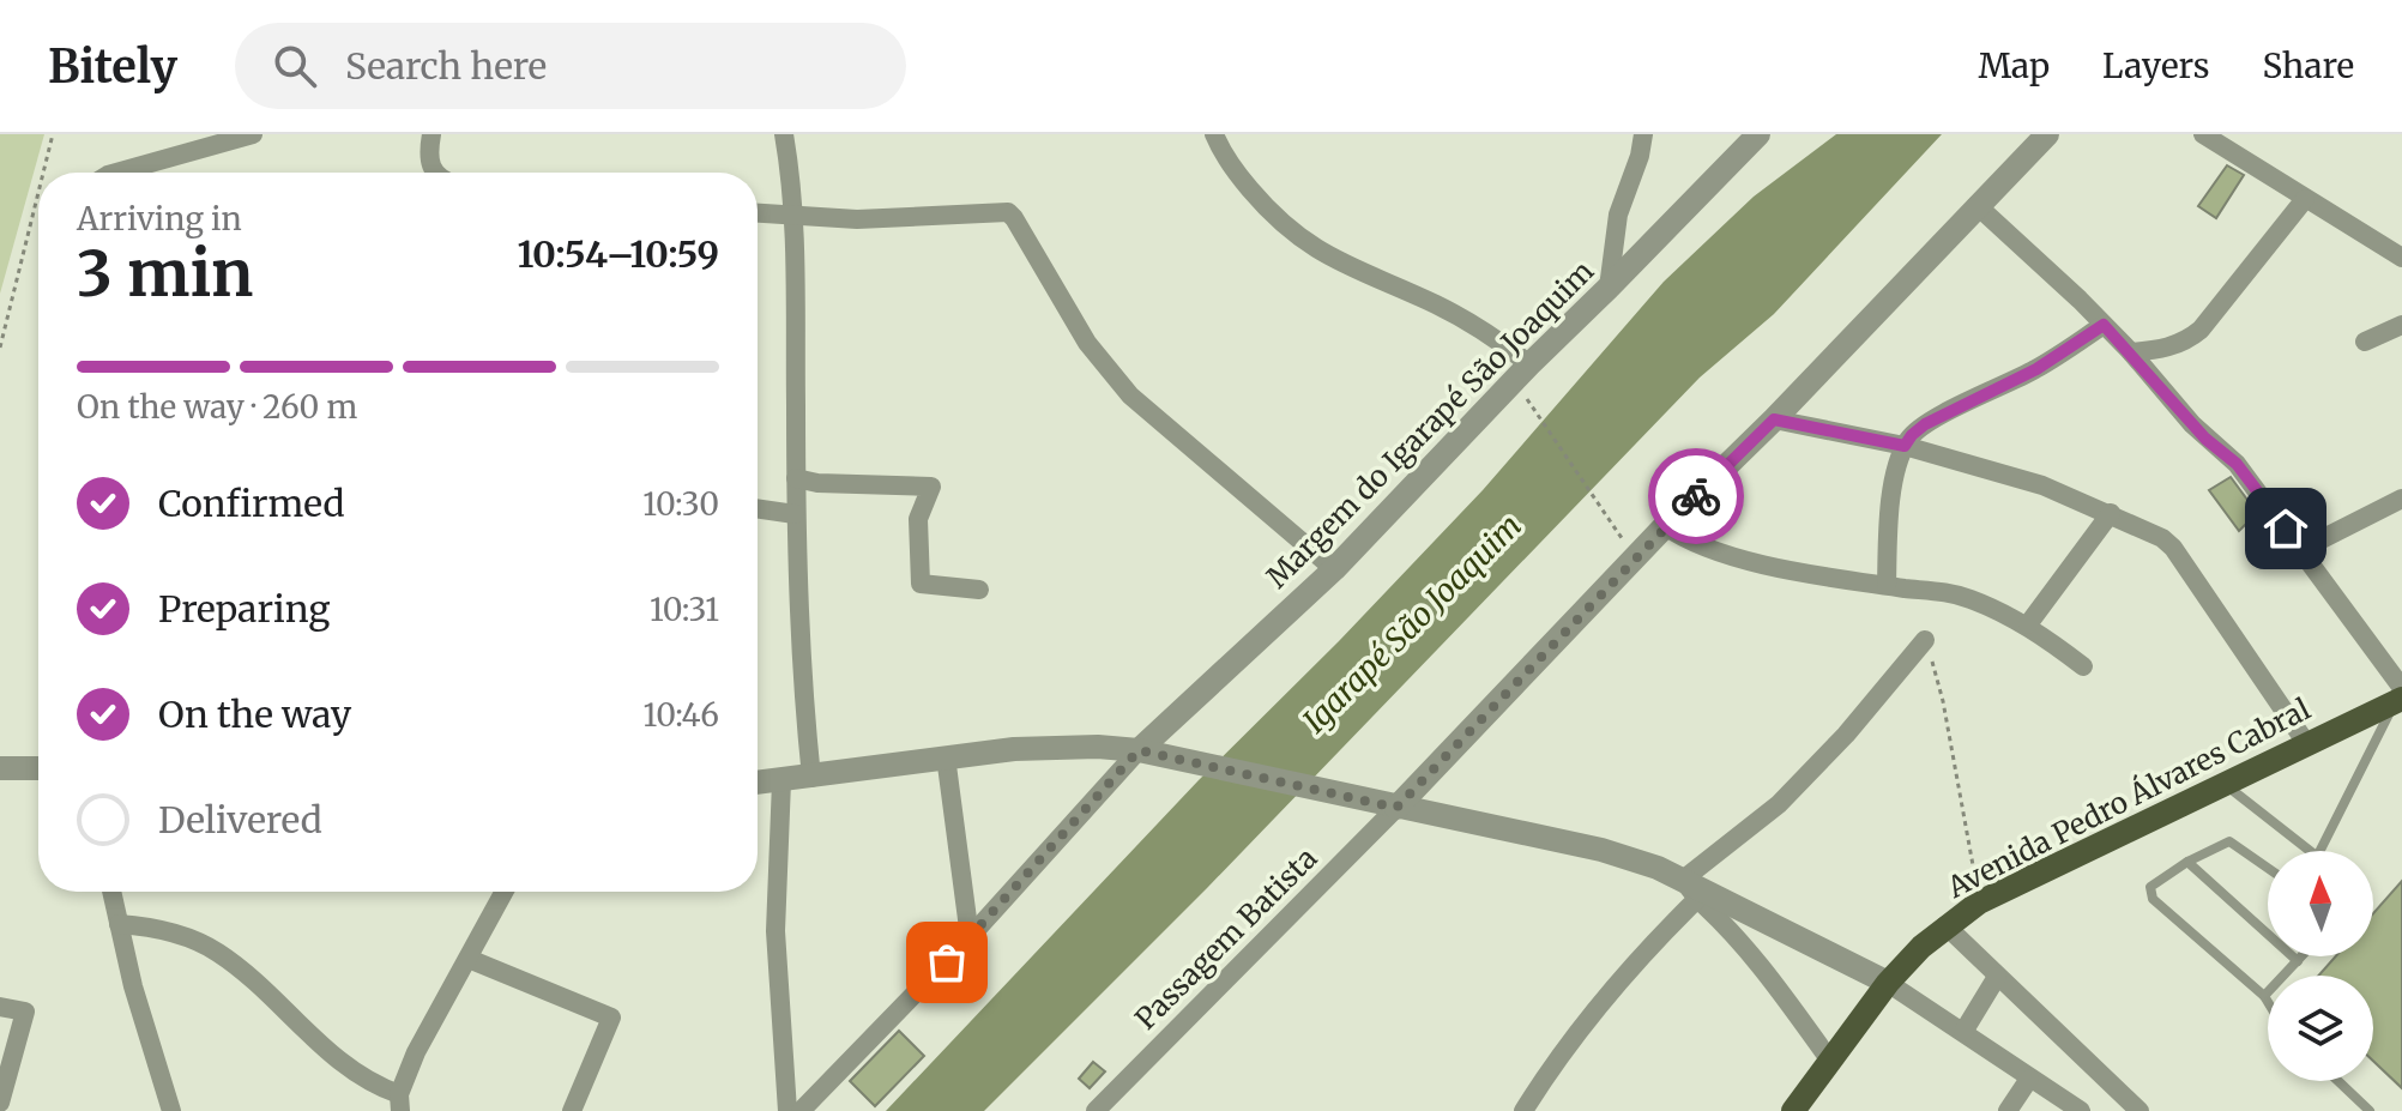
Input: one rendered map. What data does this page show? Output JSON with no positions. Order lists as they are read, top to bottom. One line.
{"streets":{"main road":["Avenida Pedro Álvares Cabral"],"street":["Margem do Igarapé São Joaquim","Passagem Batista"]},"water":["Igarapé São Joaquim"],"north":"top","page":{"header":"Bitely","search":"Search here","nav":["Map","Layers","Share"],"heading":["3 min","Arriving in","10:54–10:59"],"bar":"On the way · 260 m","list":[["Confirmed","10:30"],["Preparing","10:31"],["On the way","10:46"],"Delivered"]}}
